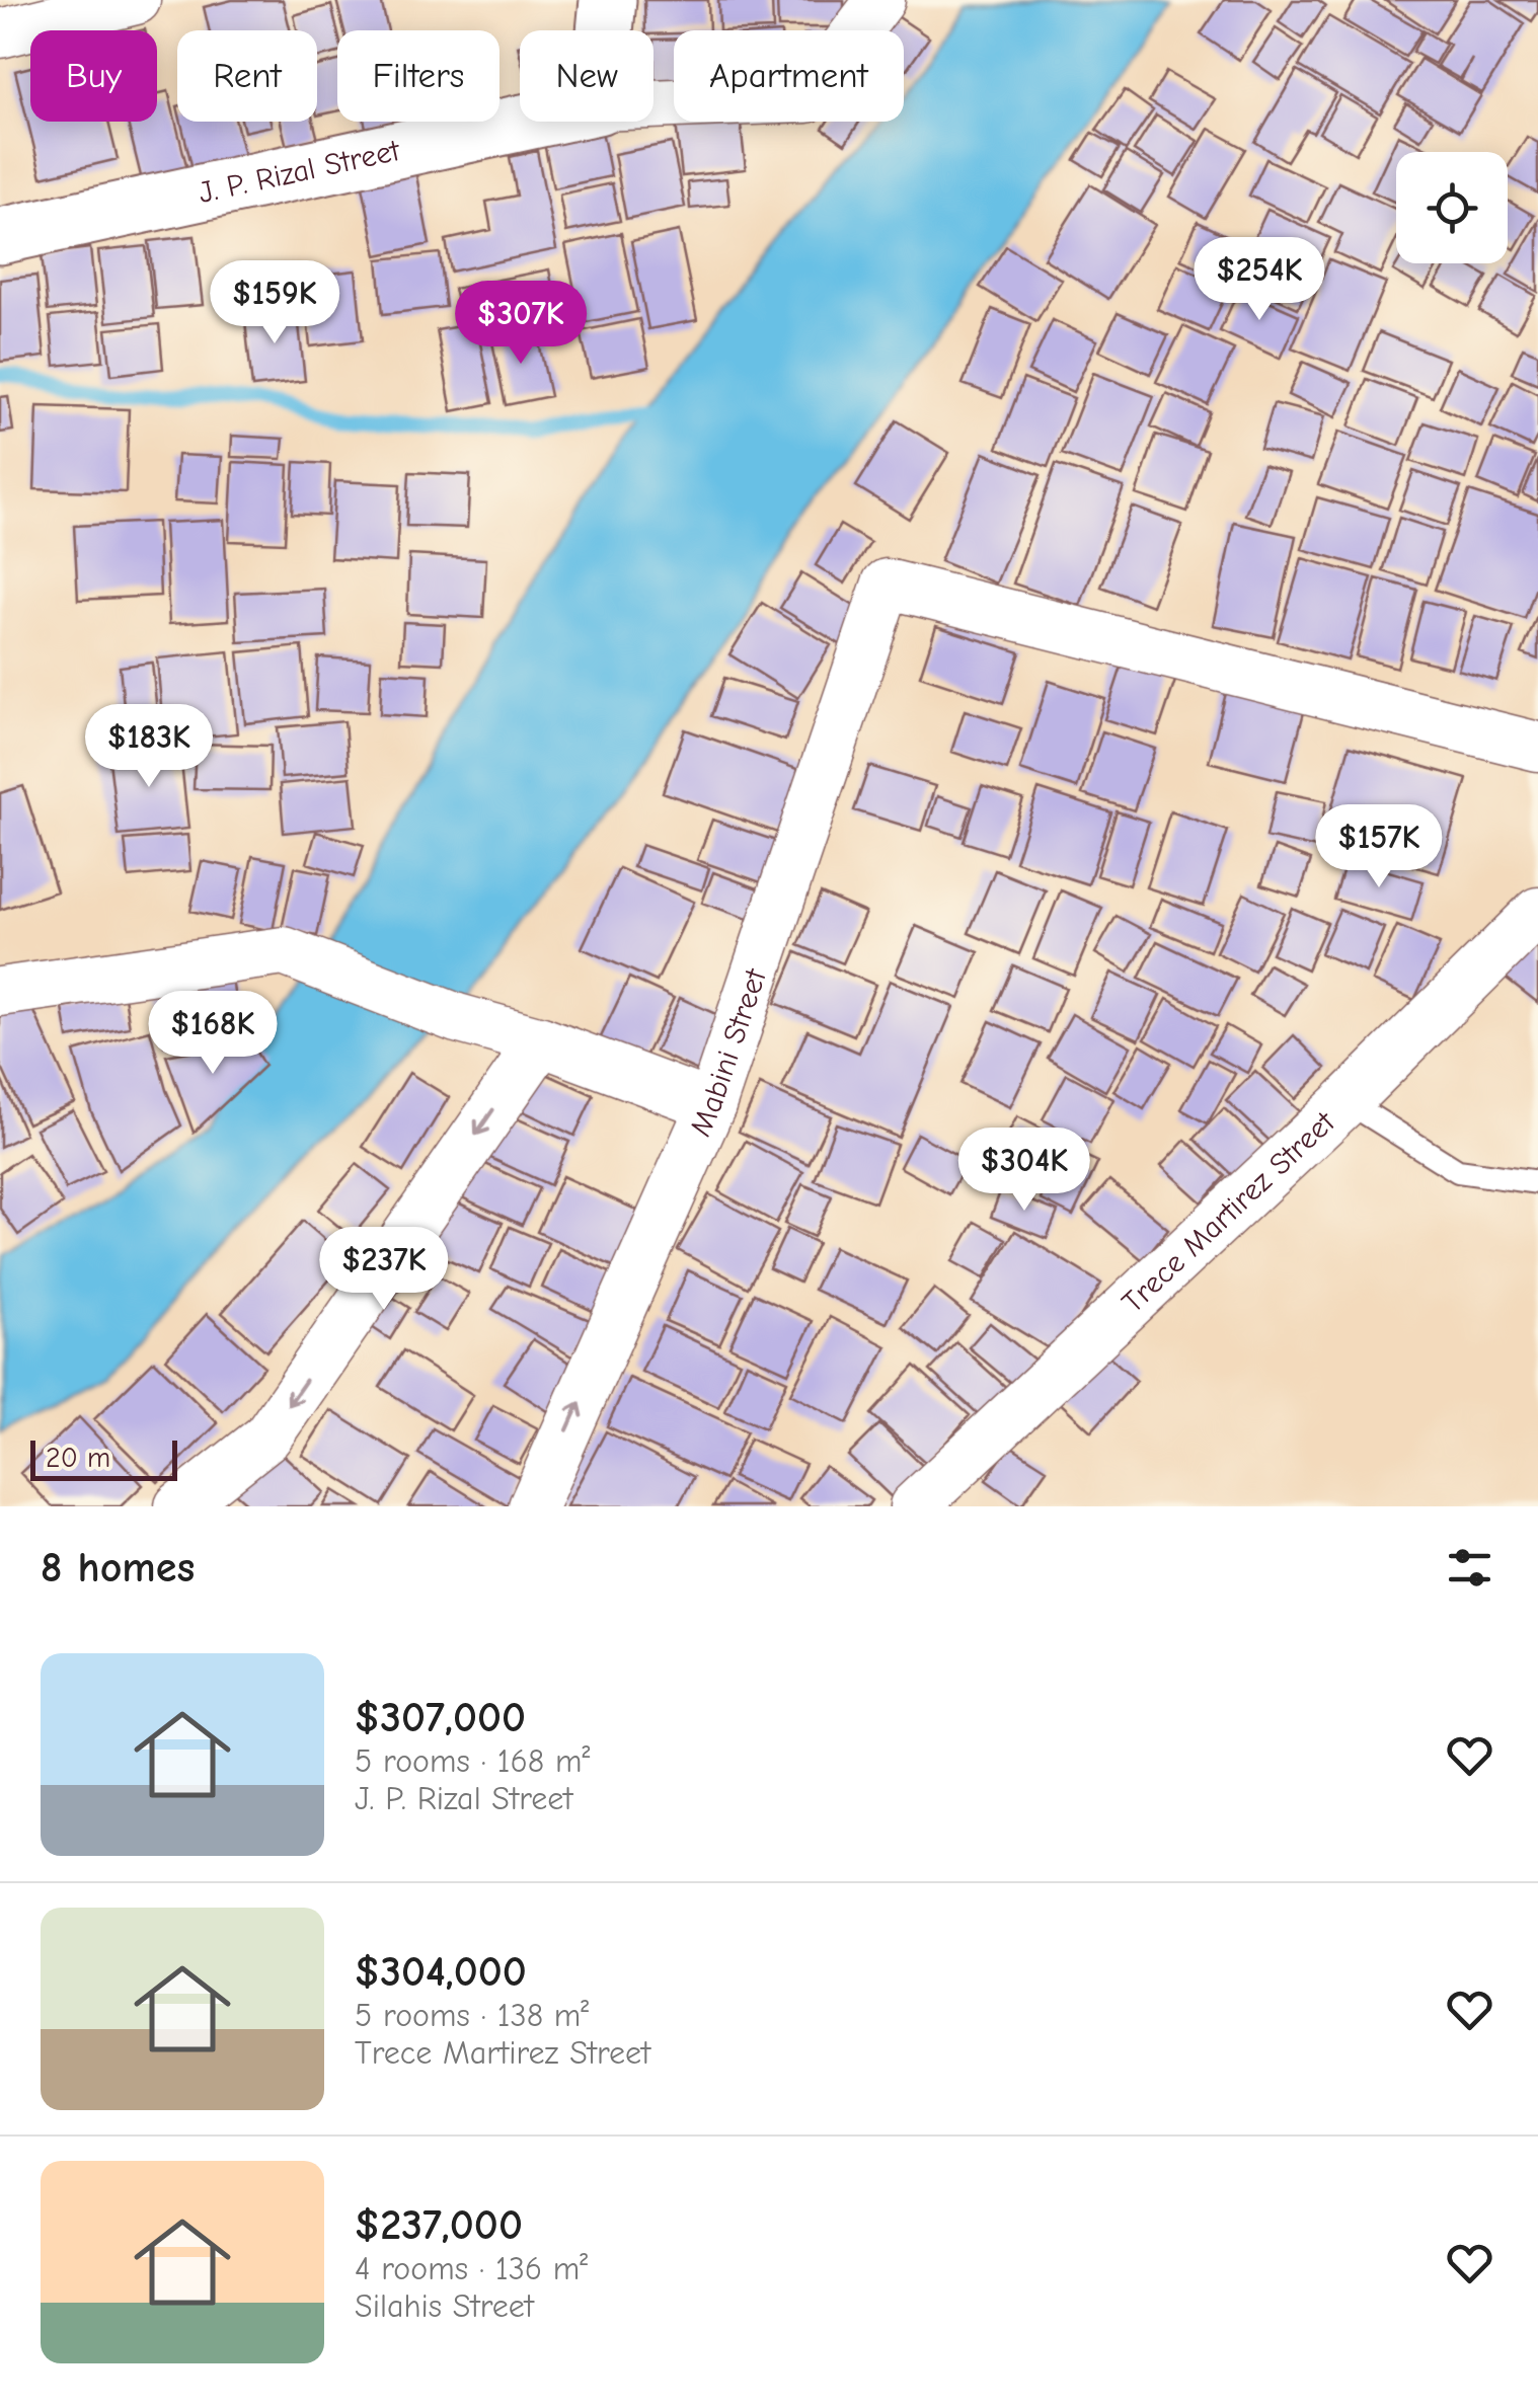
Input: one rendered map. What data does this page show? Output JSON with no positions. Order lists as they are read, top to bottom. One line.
{"streets":{"street":["J. P. Rizal Street","Mabini Street","Trece Martirez Street"]},"scale_bar":"20 m","page":{"chip":["Buy","Rent","Filters","New","Apartment"],"price":["$254K","$159K","$307K","$183K","$157K","$168K","$304K","$237K"],"scale":"20 m","heading":"8 homes","list":[{"name":"$307,000","note":"5 rooms · 168 m² · J. P. Rizal Street"},{"name":"$304,000","note":"5 rooms · 138 m² · Trece Martirez Street"},{"name":"$237,000","note":"4 rooms · 136 m² · Silahis Street"}]}}
